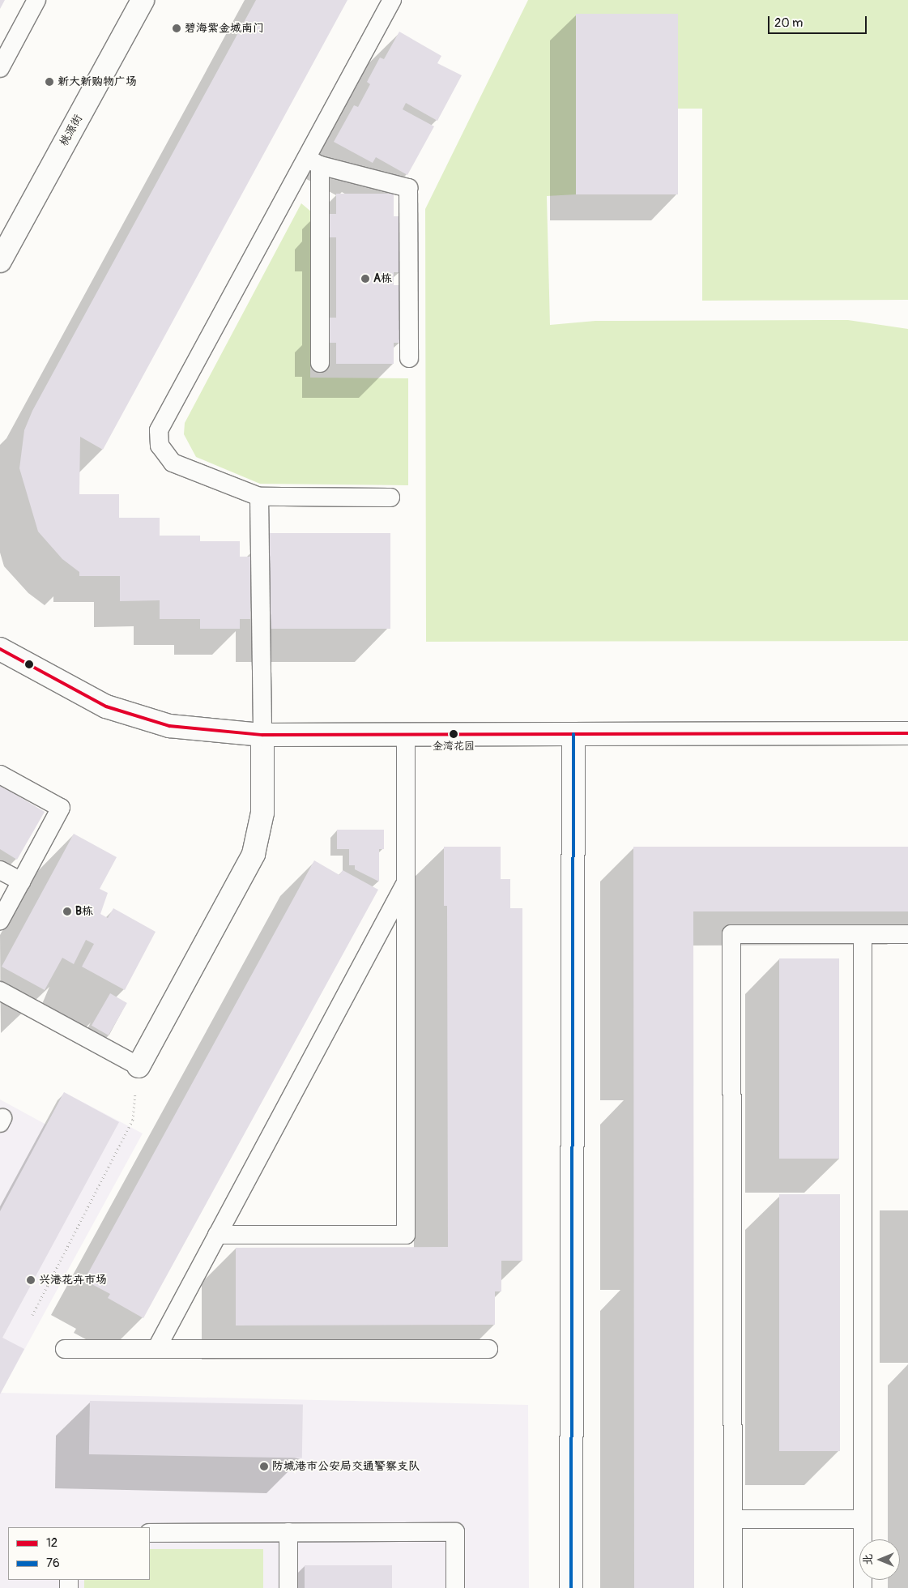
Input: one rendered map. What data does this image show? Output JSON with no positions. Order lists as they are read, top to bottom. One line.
{"streets":{"street":["桃源街"]},"places":["碧海紫金城南门","新大新购物广场","A栋","金湾花园","B栋","兴港花卉市场","防城港市公安局交通警察支队"],"lines":["transit line 12","transit line 76"],"legend":["12","76"],"scale_bar":"20 m","north":"left"}
